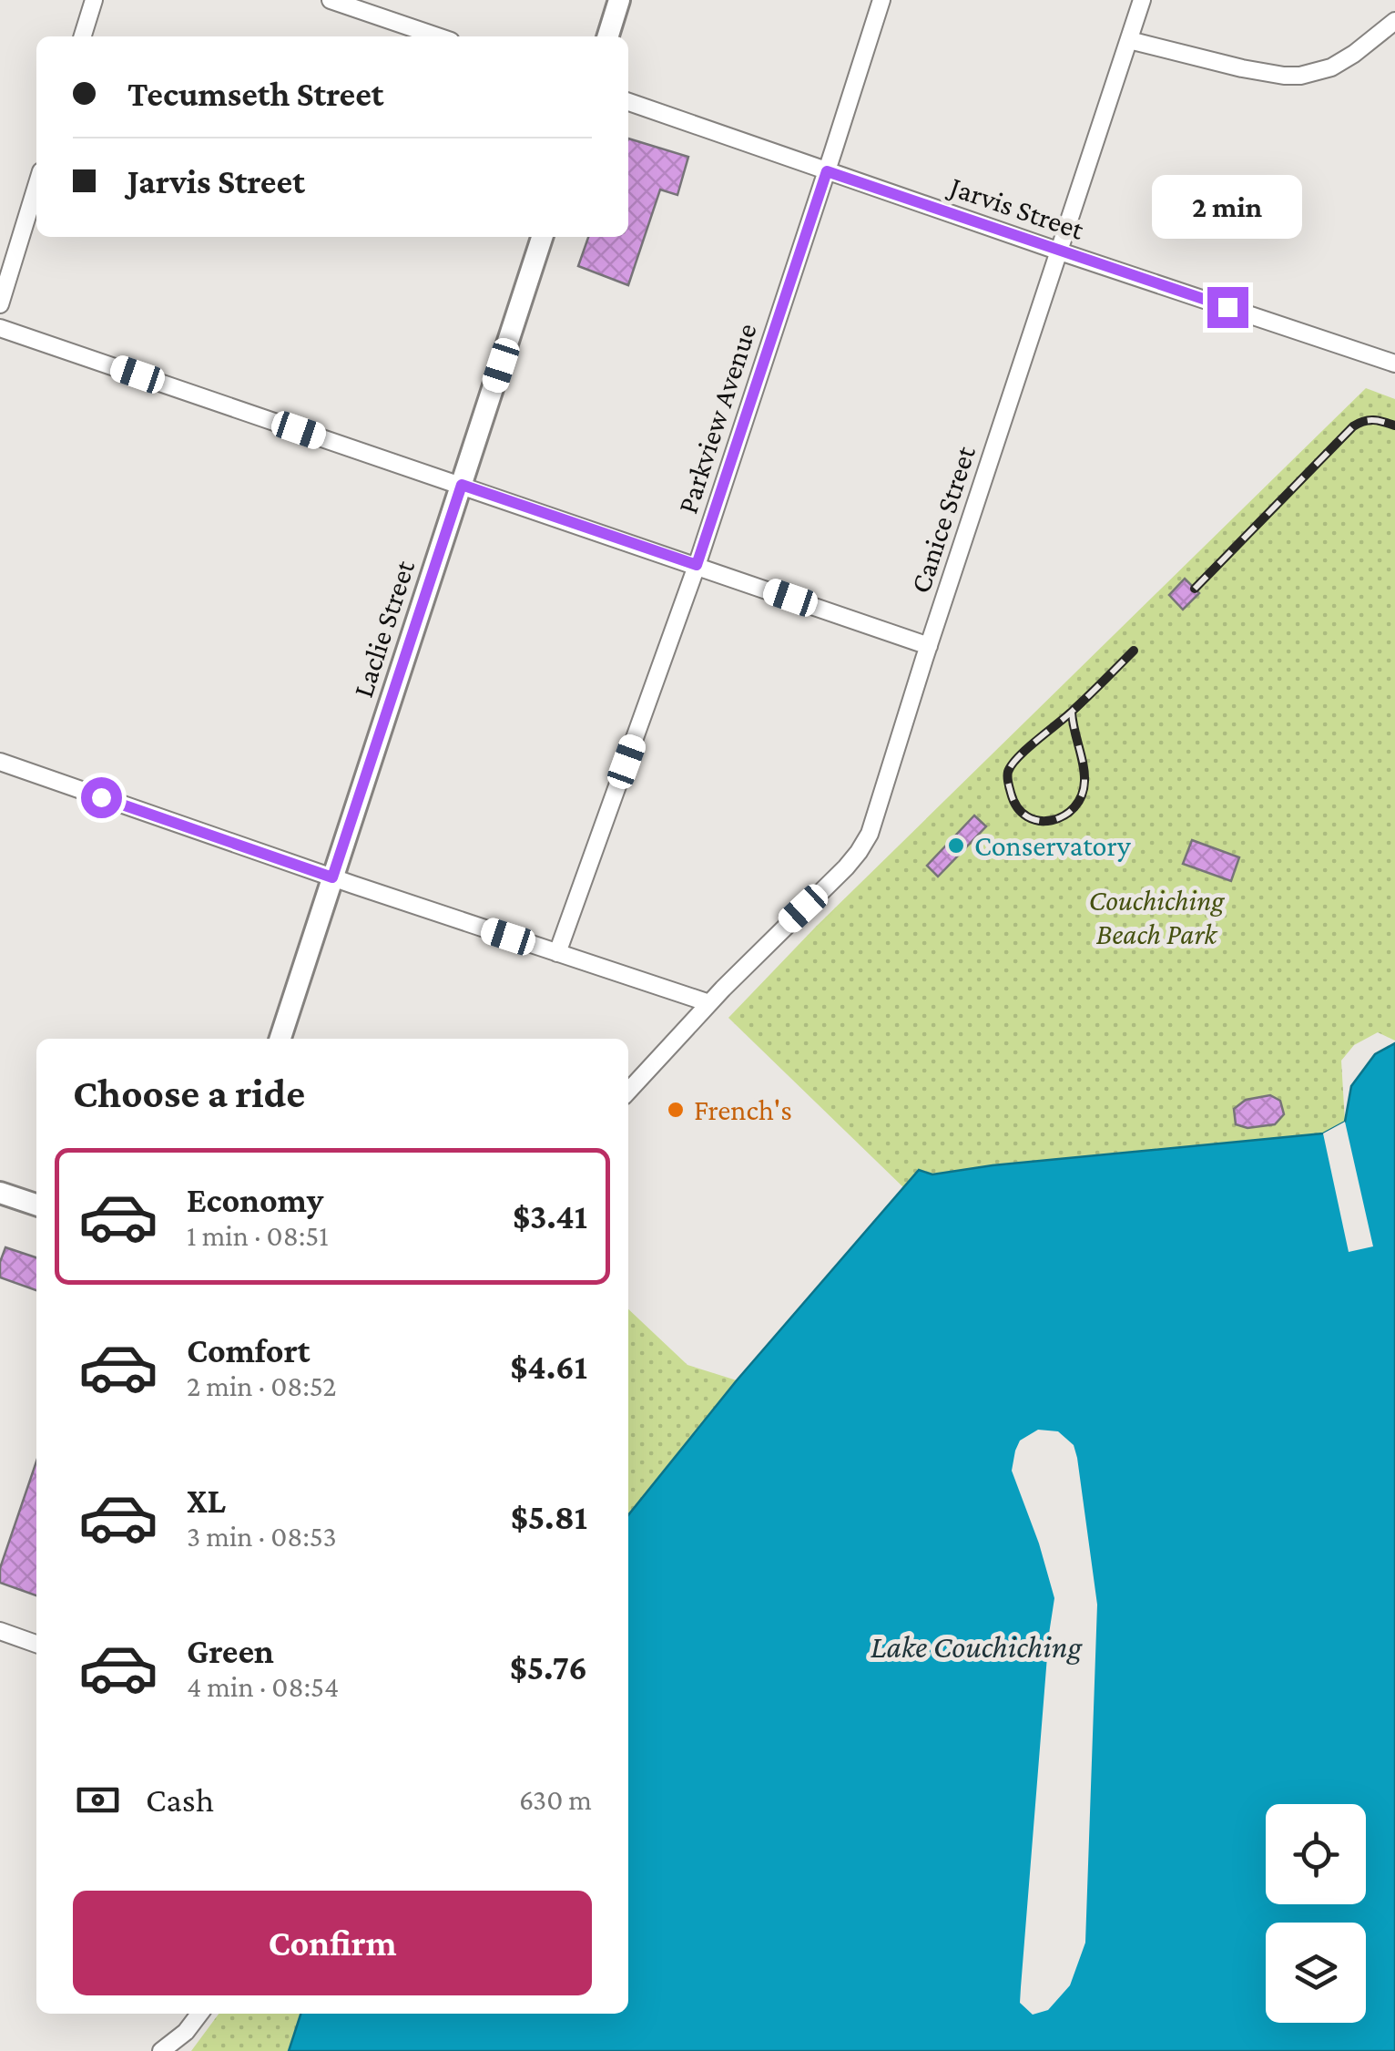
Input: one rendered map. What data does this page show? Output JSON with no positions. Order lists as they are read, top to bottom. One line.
{"streets":{"main road":["Laclie Street"],"street":["Jarvis Street","Parkview Avenue","Canice Street"]},"crossings":[["Jarvis Street","Parkview Avenue"],["Jarvis Street","Canice Street"]],"water":["Lake Couchiching"],"parks":["Couchiching Beach Park"],"places":["Conservatory","French's"],"page":{"banner":["Tecumseth Street","Jarvis Street"],"bubble":"2 min","heading":"Choose a ride","list":[{"name":"Economy","note":"1 min · 08:51","value":"$3.41"},{"name":"Comfort","note":"2 min · 08:52","value":"$4.61"},{"name":"XL","note":"3 min · 08:53","value":"$5.81"},{"name":"Green","note":"4 min · 08:54","value":"$5.76"}],"pay":["Cash","630 m"],"buttons":"Confirm"}}
